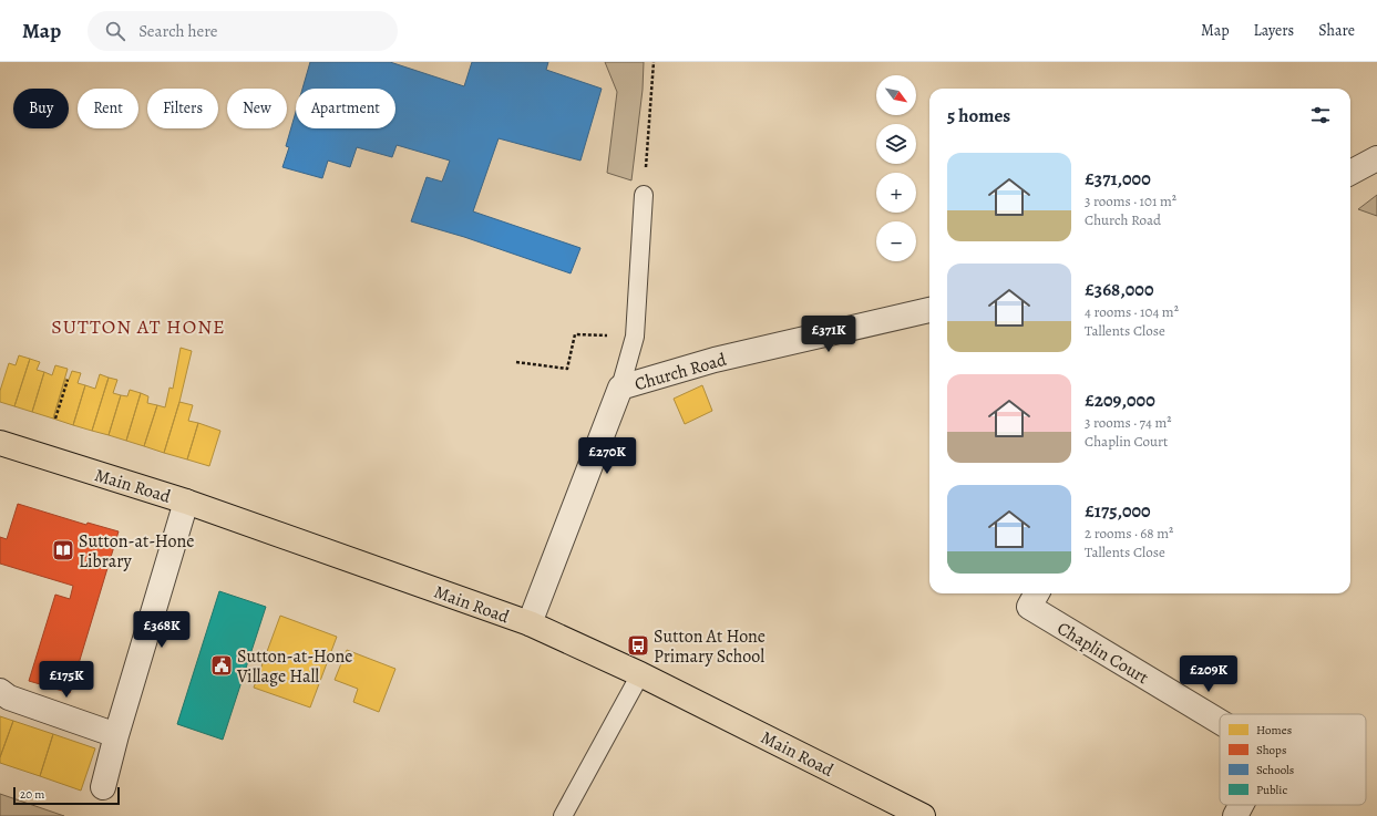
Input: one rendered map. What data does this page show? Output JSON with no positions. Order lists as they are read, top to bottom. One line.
{"streets":{"main road":["Main Road"],"street":["Church Road","Chaplin Court"]},"crossings":[["Church Road","Main Road"]],"districts":["SUTTON AT HONE"],"places":{"library":["Sutton-at-Hone Library"],"bus stop":["Sutton At Hone Primary School"],"public building":["Sutton-at-Hone Village Hall"]},"legend":["Homes","Shops","Schools","Public"],"scale_bar":"20 m","north":"bottom right","page":{"header":"Map","search":"Search here","nav":["Map","Layers","Share"],"map_buttons":["+","−"],"chip":["Buy","Rent","Filters","New","Apartment"],"heading":"5 homes","list":[{"name":"£371,000","note":"3 rooms · 101 m² · Church Road"},{"name":"£368,000","note":"4 rooms · 104 m² · Tallents Close"},{"name":"£209,000","note":"3 rooms · 74 m² · Chaplin Court"},{"name":"£175,000","note":"2 rooms · 68 m² · Tallents Close"}],"price":["£371K","£270K","£368K","£209K","£175K"],"scale":"20 m"}}
